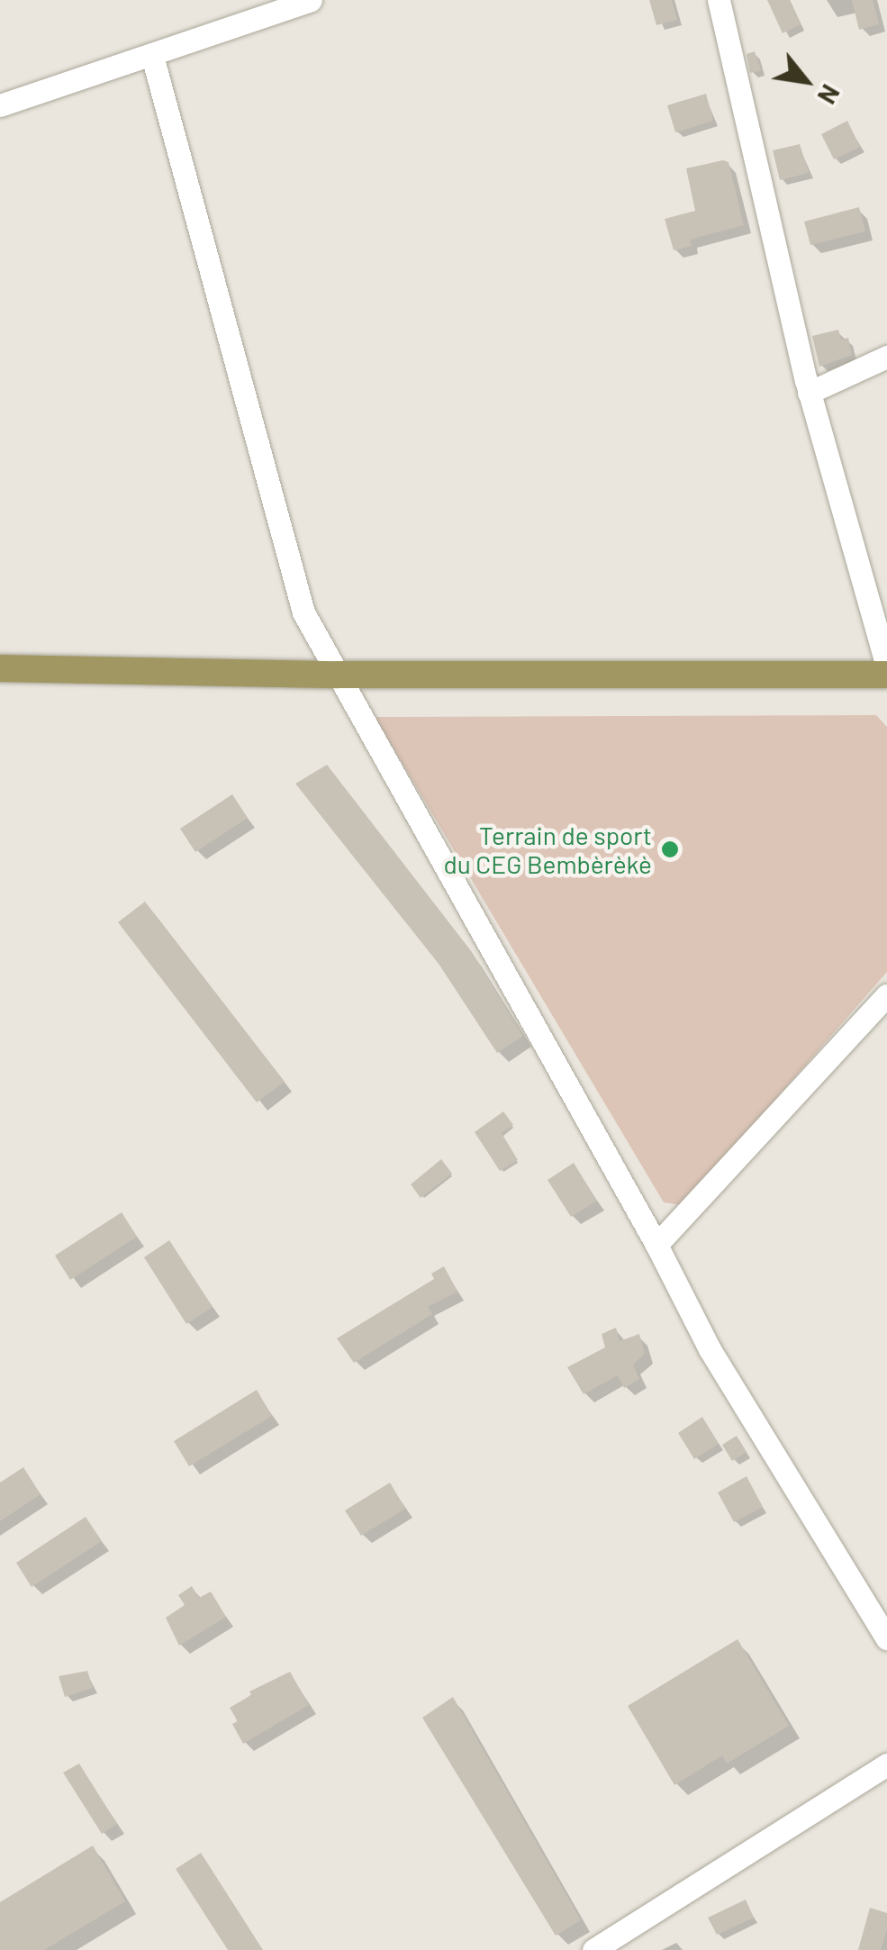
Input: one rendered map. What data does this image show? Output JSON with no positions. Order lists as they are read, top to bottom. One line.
{"places":["Terrain de sport du CEG Bembèrèkè"],"north":"bottom right"}
